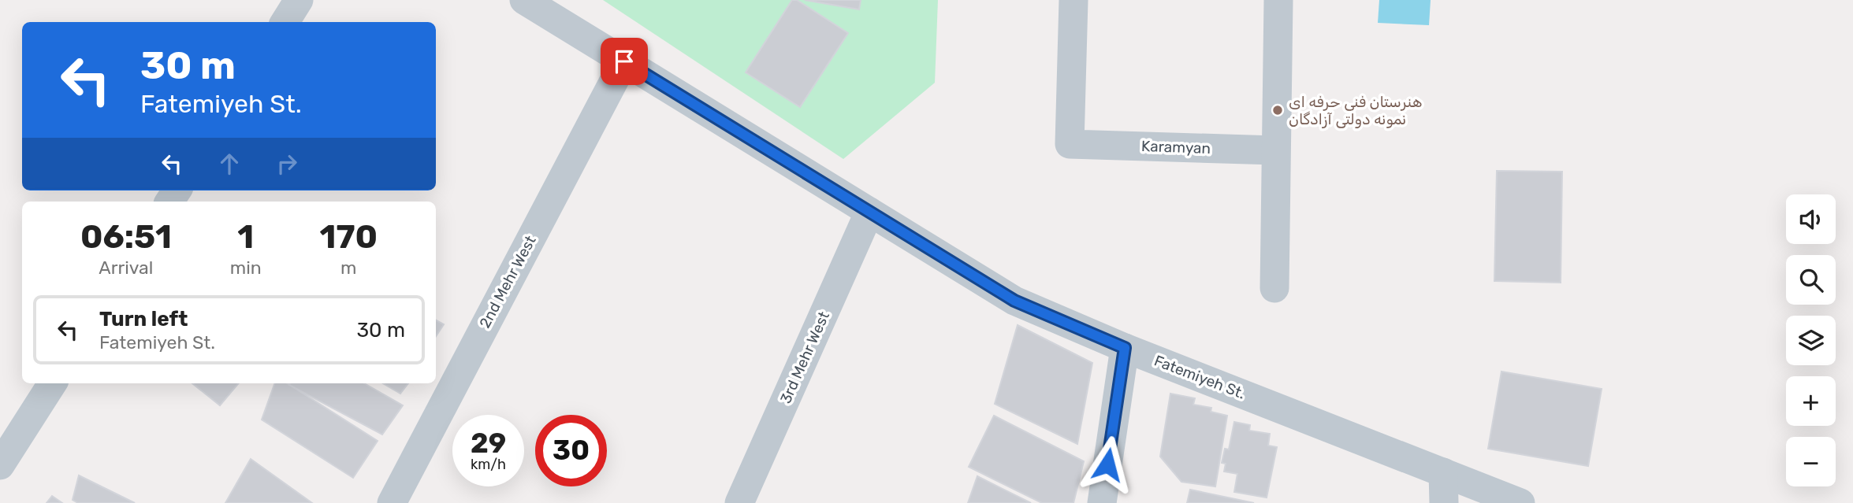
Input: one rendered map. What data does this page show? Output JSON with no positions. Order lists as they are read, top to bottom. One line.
{"streets":{"street":["Karamyan","2nd Mehr West","3rd Mehr West","Fatemiyeh St."]},"crossings":[["2nd Mehr West","Fatemiyeh St."],["3rd Mehr West","Fatemiyeh St."]],"places":["هنرستان فنی حرفه ای نمونه دولتی آزادگان"],"page":{"turn":["30 m","Fatemiyeh St."],"map_buttons":["+","−"],"eta":["06:51","Arrival","1","min","170","m"],"list":[{"name":"Turn left","note":"Fatemiyeh St.","value":"30 m"}],"speed":"29 km/h","limit":"30"}}
